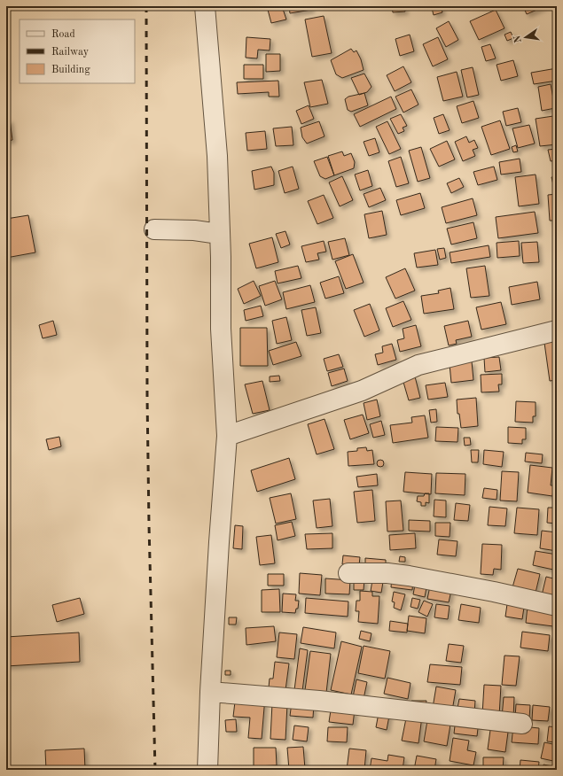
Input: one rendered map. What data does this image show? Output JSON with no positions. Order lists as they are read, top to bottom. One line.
{"legend":["Road","Railway","Building"],"north":"left"}
